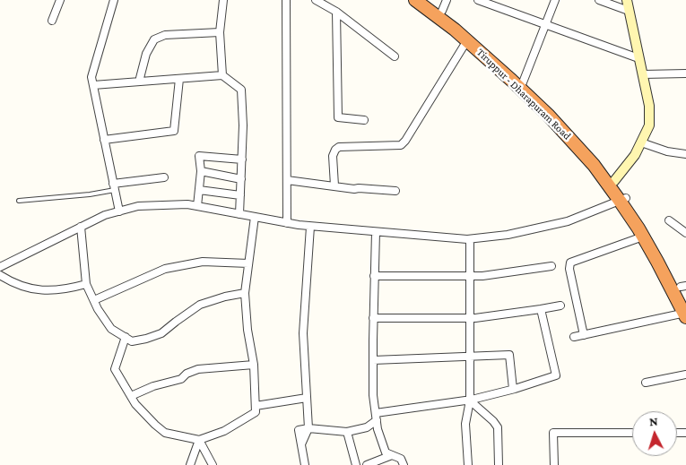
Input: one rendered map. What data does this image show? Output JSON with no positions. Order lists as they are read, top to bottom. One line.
{"streets":{"highway":["Tiruppur - Dharapuram Road"]},"north":"top"}
